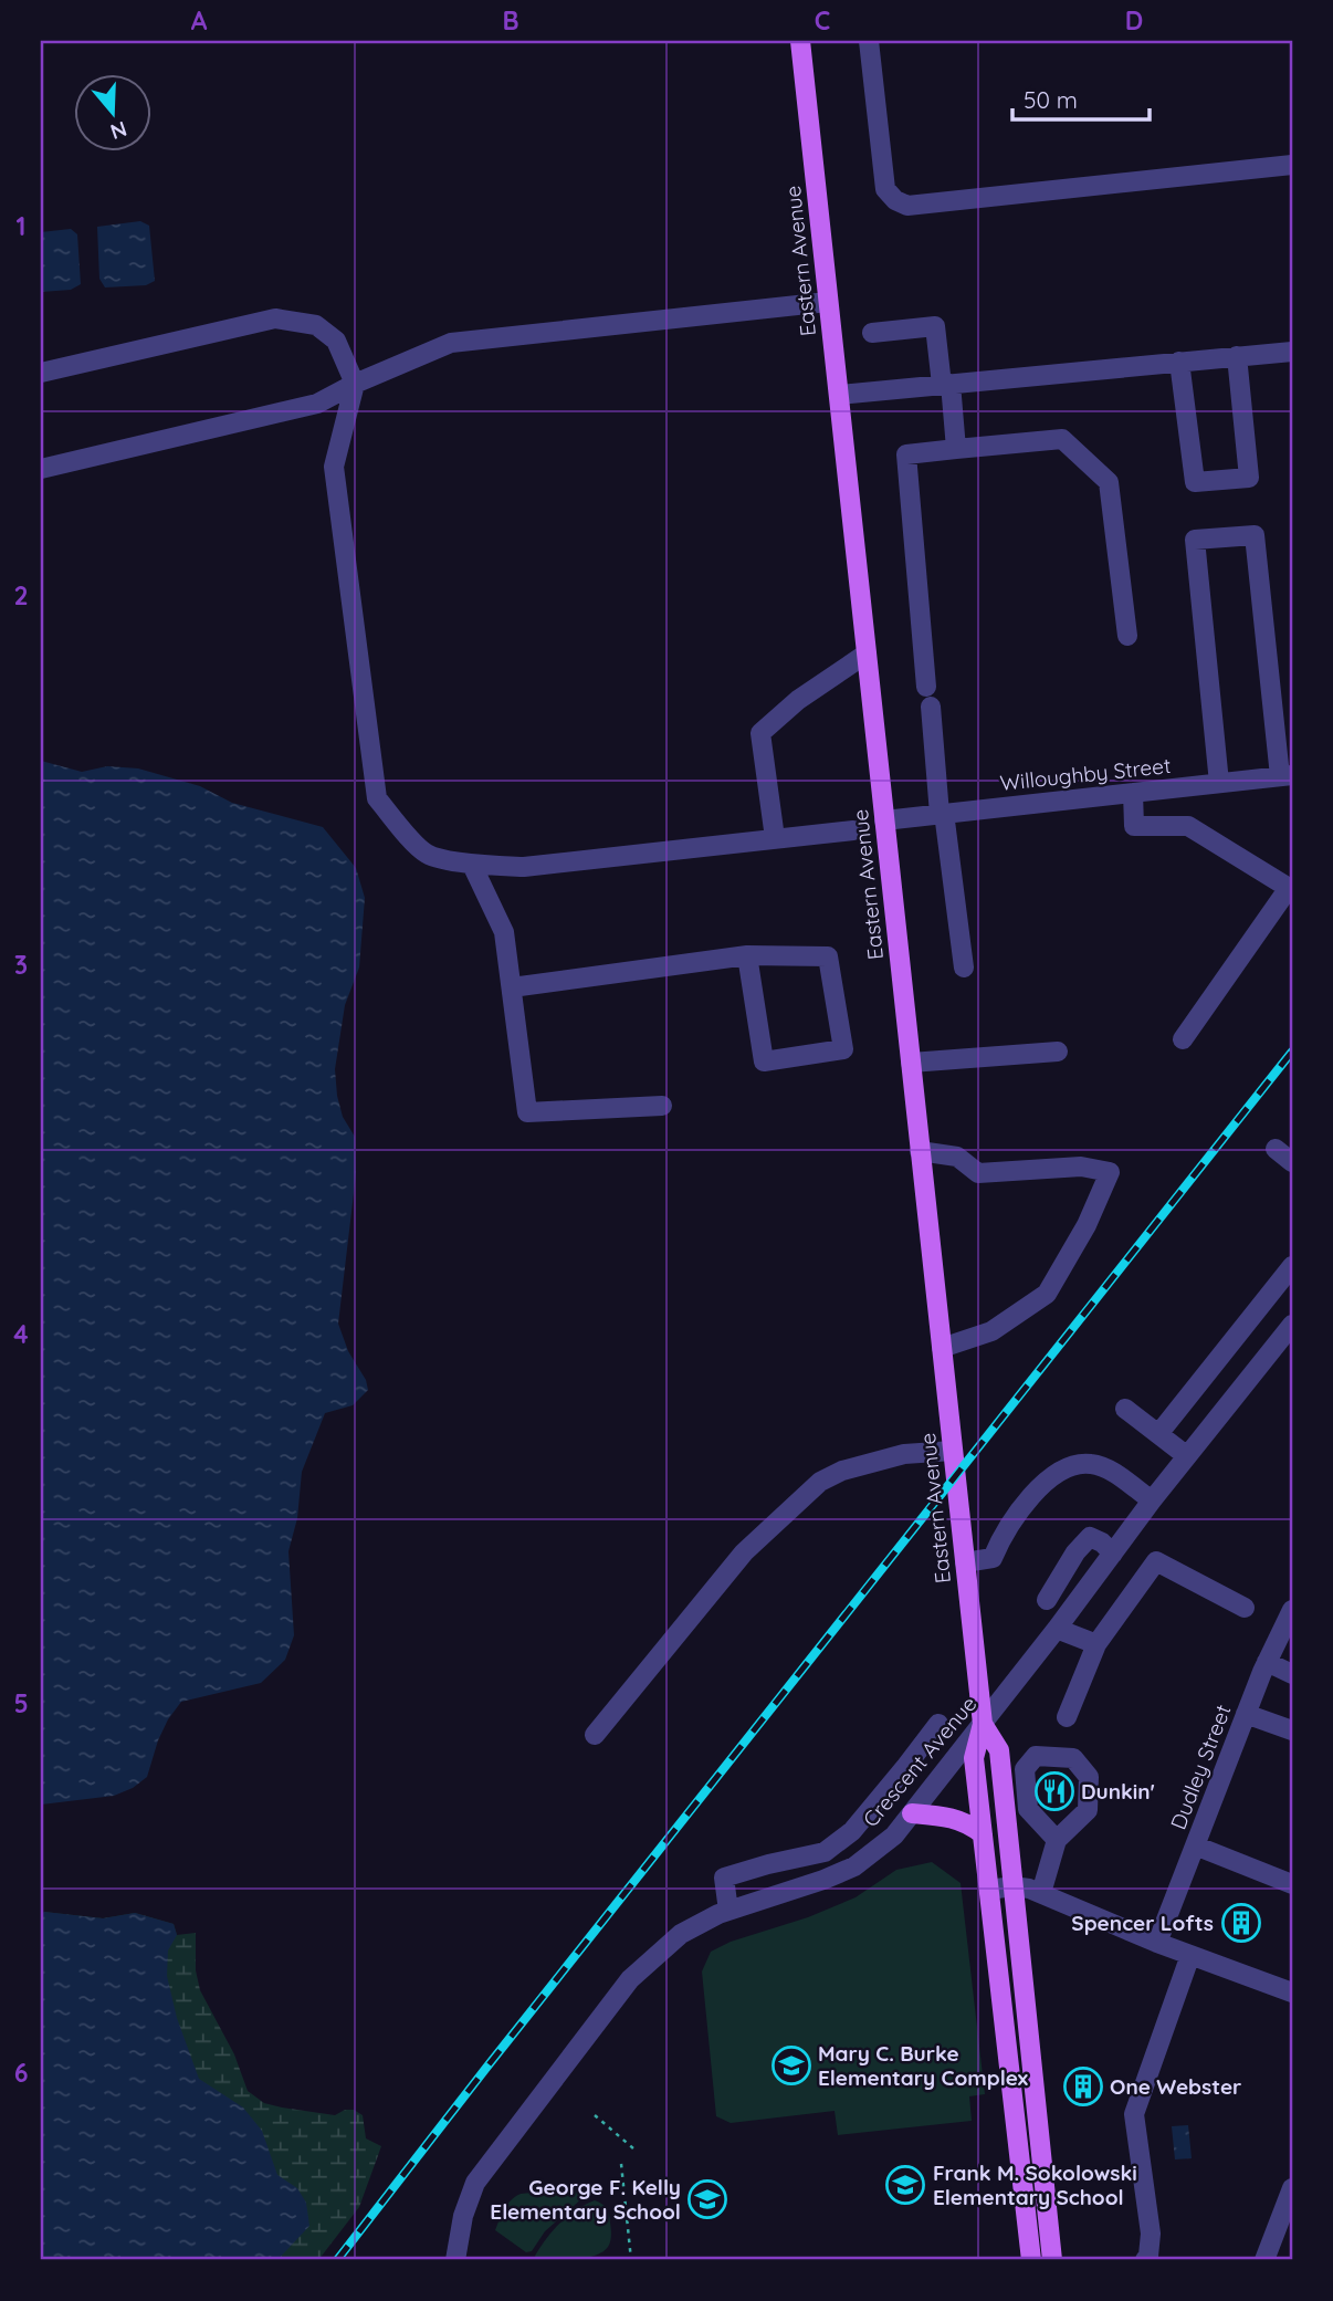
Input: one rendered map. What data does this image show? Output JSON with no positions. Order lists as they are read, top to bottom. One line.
{"streets":{"main road":["Eastern Avenue"],"street":["Willoughby Street","Crescent Avenue","Dudley Street"]},"crossings":[["Eastern Avenue","Willoughby Street"],["Eastern Avenue","Crescent Avenue"]],"places":{"restaurant":["Dunkin'"],"building":["Spencer Lofts","One Webster"],"school or university":["Mary C. Burke Elementary Complex","Frank M. Sokolowski Elementary School","George F. Kelly Elementary School"]},"scale_bar":"50 m","north":"bottom","grid":{"columns":["A","B","C","D"],"rows":["1","2","3","4","5","6"]}}
